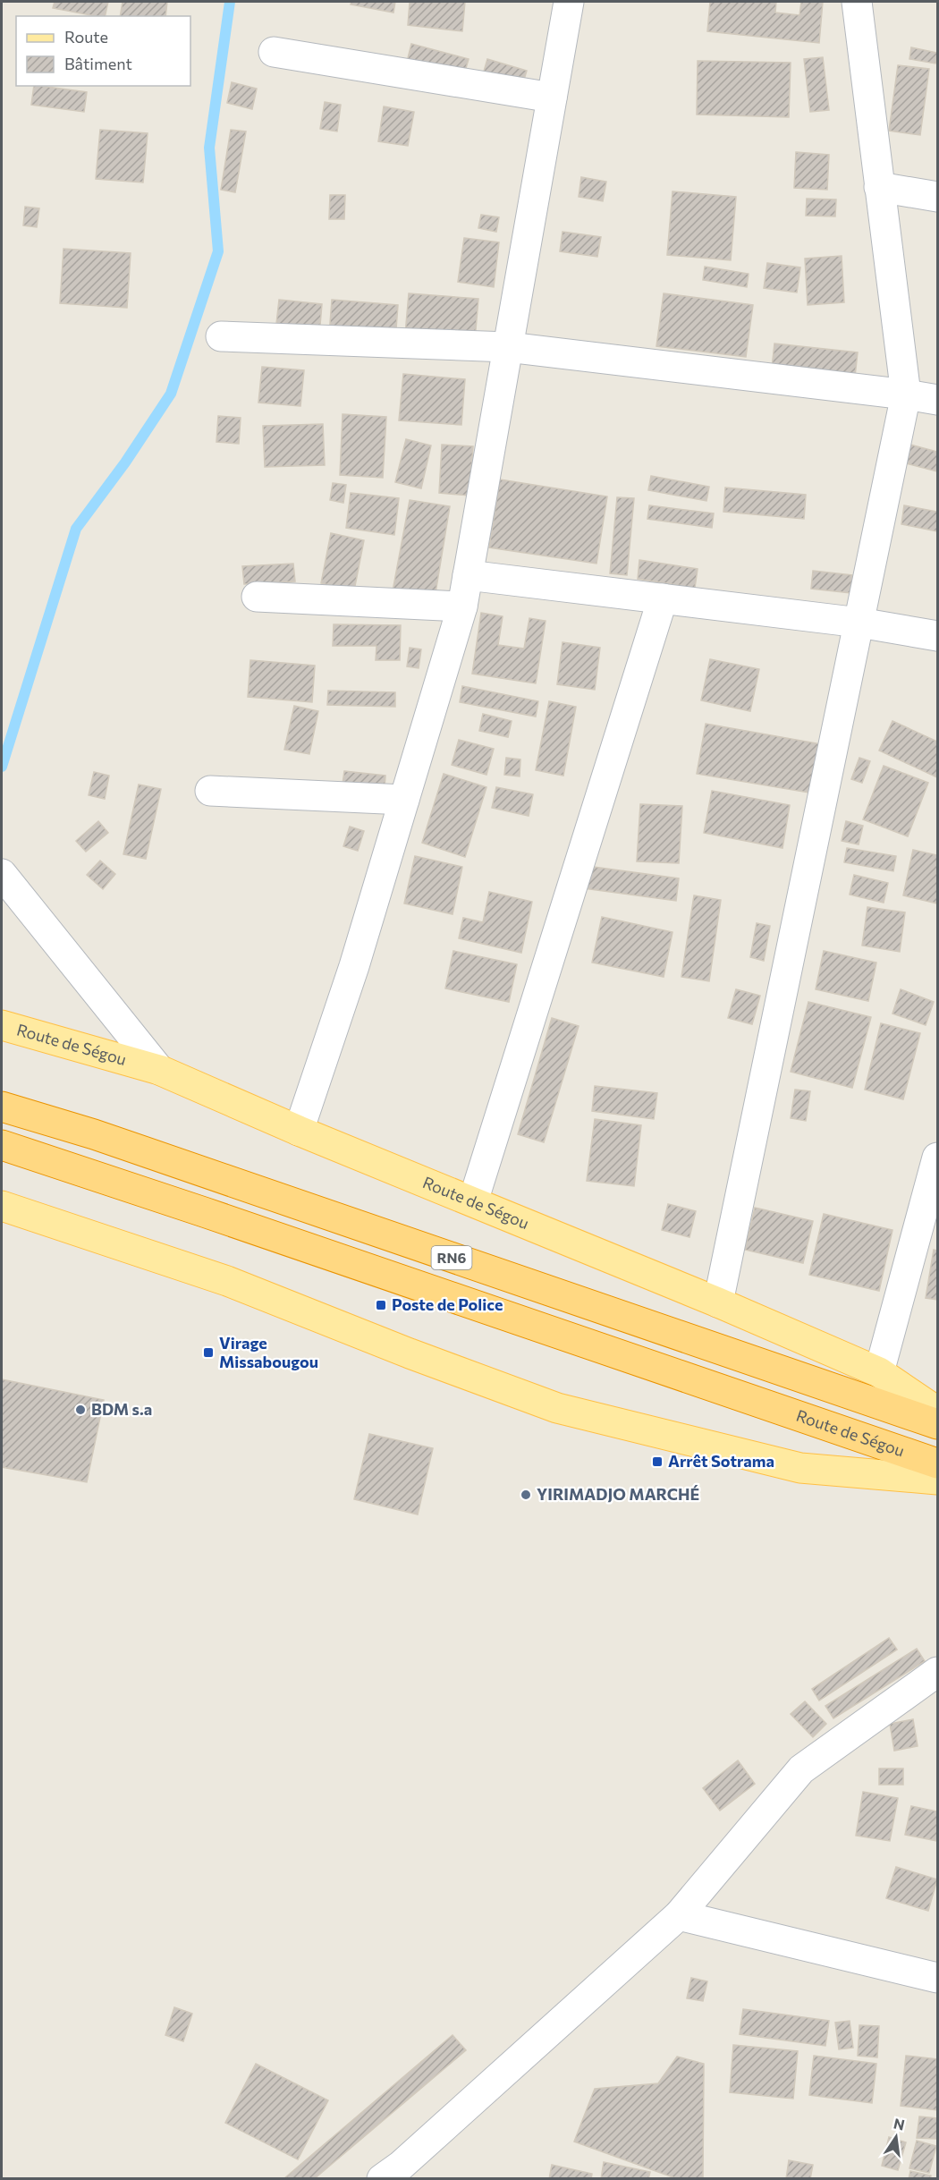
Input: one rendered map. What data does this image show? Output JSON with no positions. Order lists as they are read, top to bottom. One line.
{"streets":{"highway":["Route de Ségou","RN6"]},"places":{"transit":["Poste de Police","Virage Missabougou","Arrêt Sotrama"],"other":["BDM s.a","YIRIMADJO MARCHÉ"]},"legend":["Route","Bâtiment"],"north":"top"}
